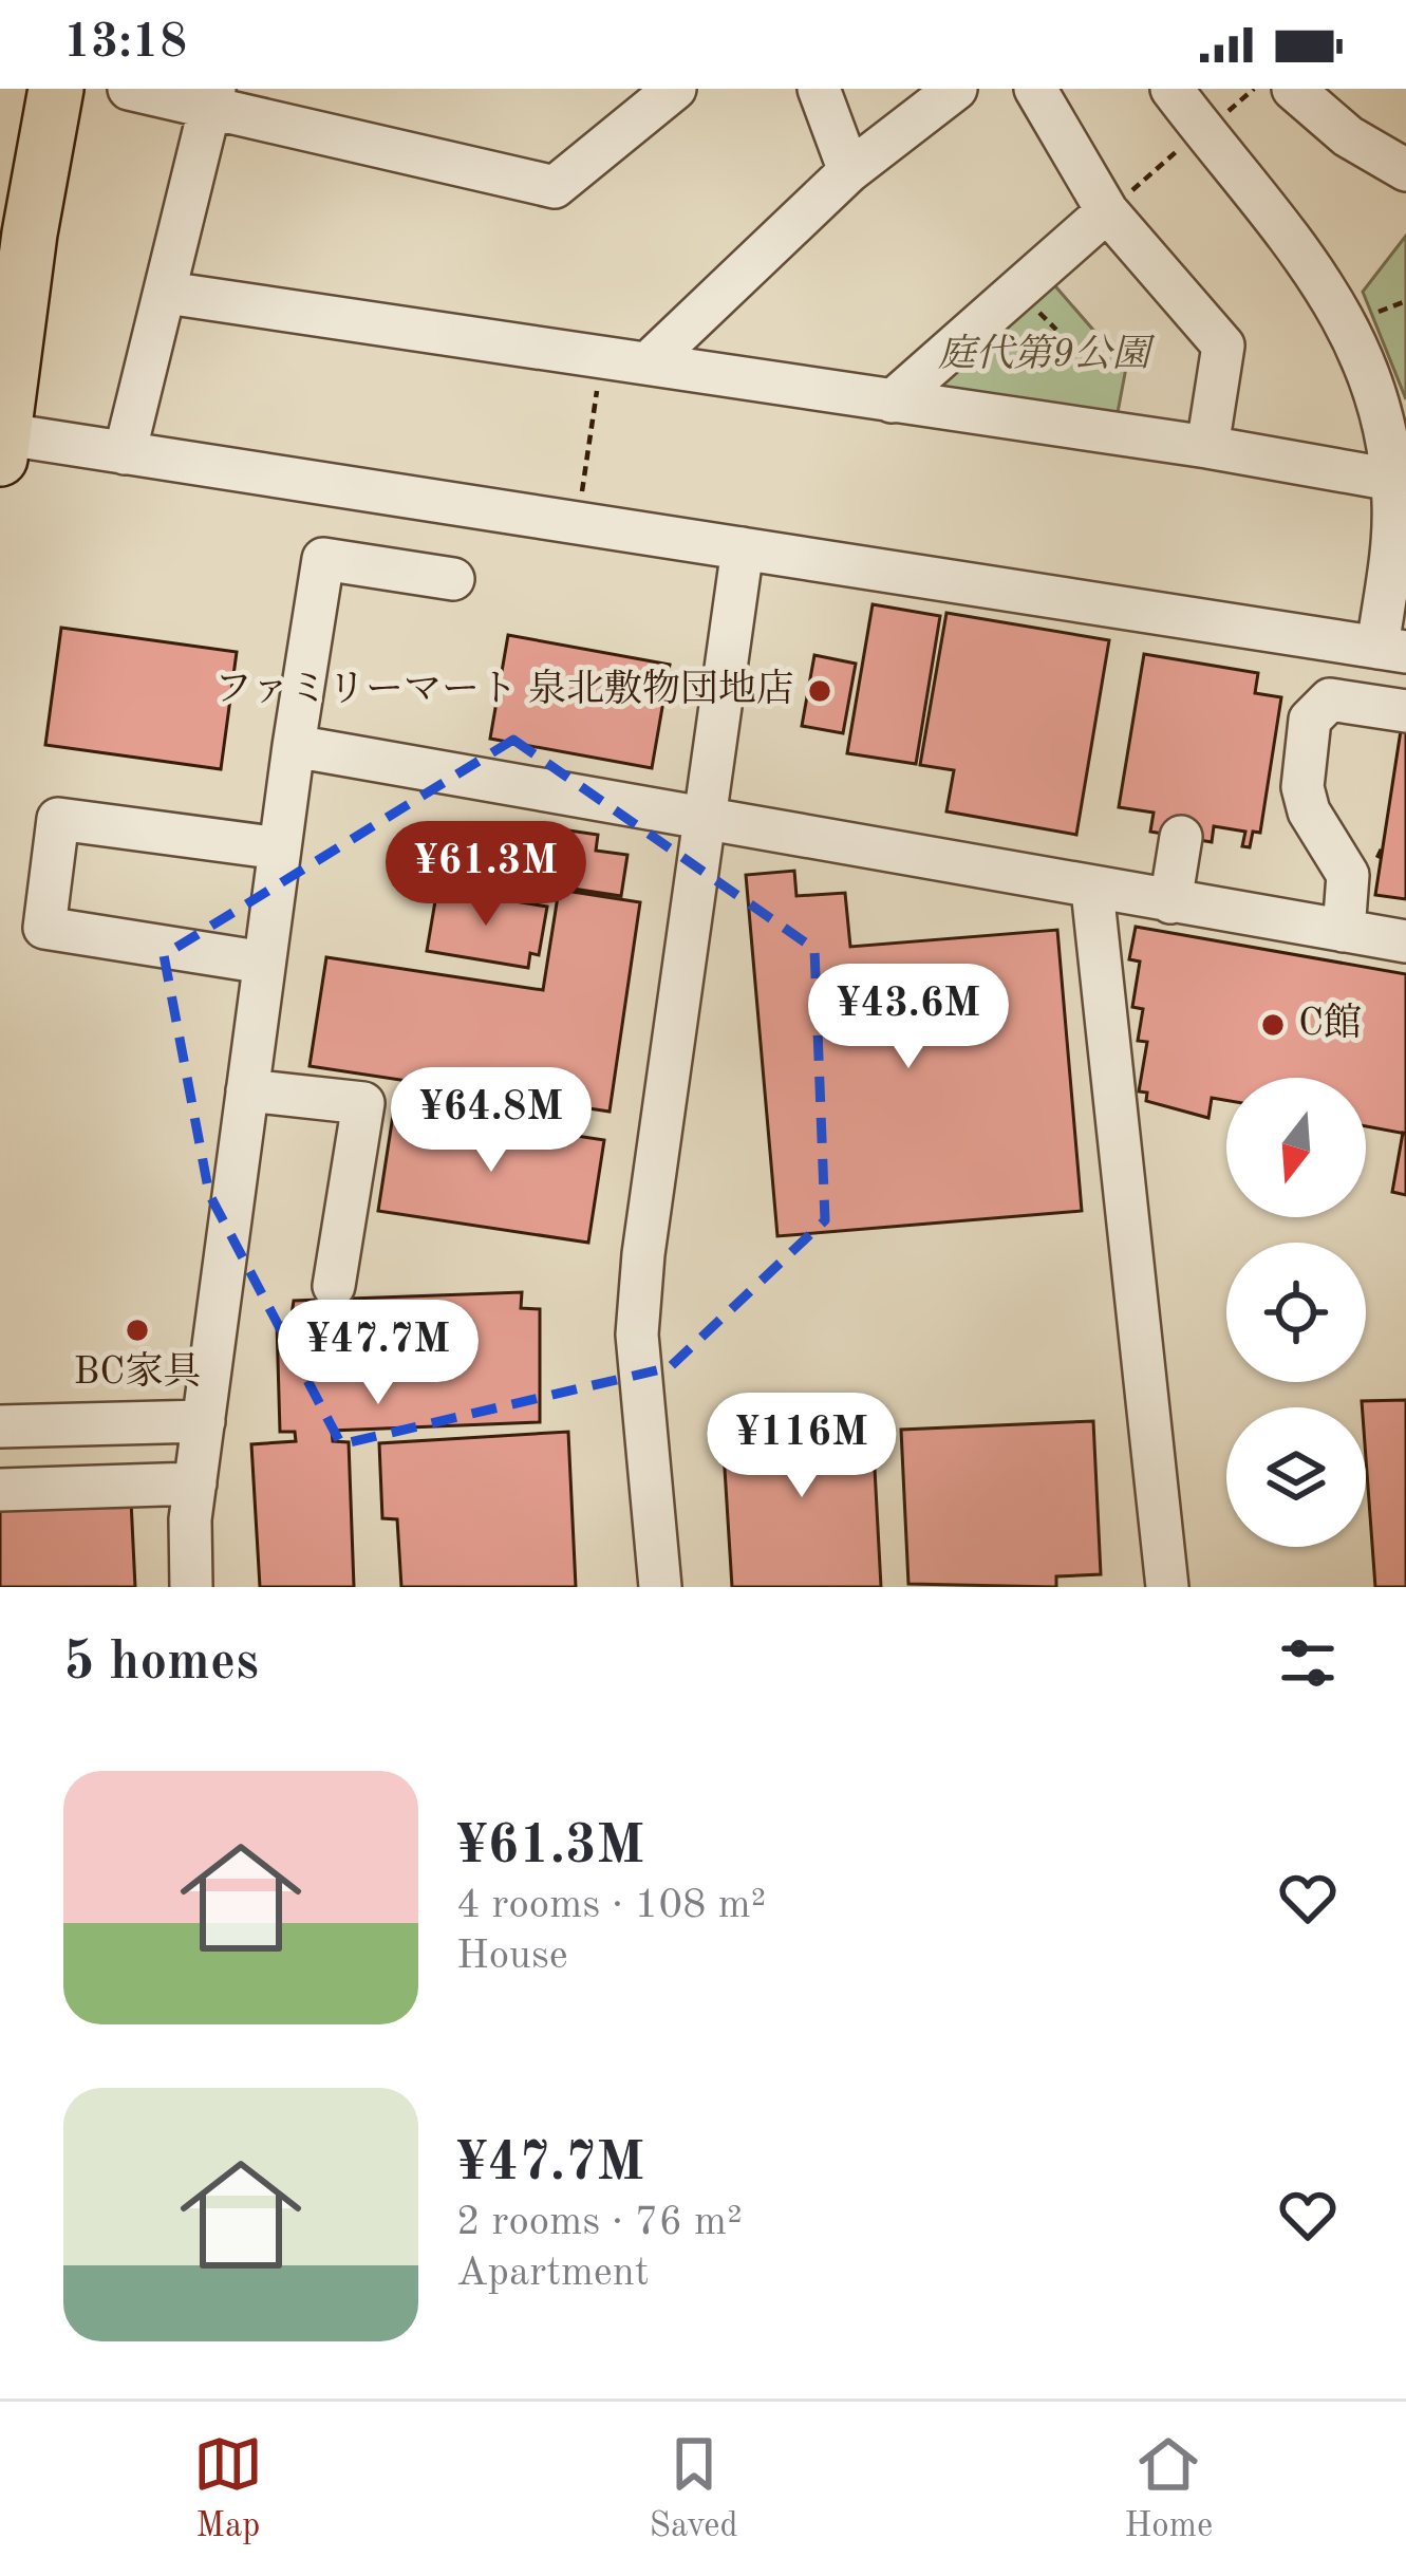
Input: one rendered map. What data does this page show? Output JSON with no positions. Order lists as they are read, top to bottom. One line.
{"parks":["庭代第9公園"],"places":["ファミリーマート 泉北敷物団地店","C館","BC家具"],"north":"bottom","page":{"status":"13:18","price":["¥61.3M","¥43.6M","¥64.8M","¥47.7M","¥116M"],"heading":"5 homes","list":[{"name":"¥61.3M","note":"4 rooms · 108 m² · House"},{"name":"¥47.7M","note":"2 rooms · 76 m² · Apartment"}],"tabs":["Map","Saved","Home"]}}
